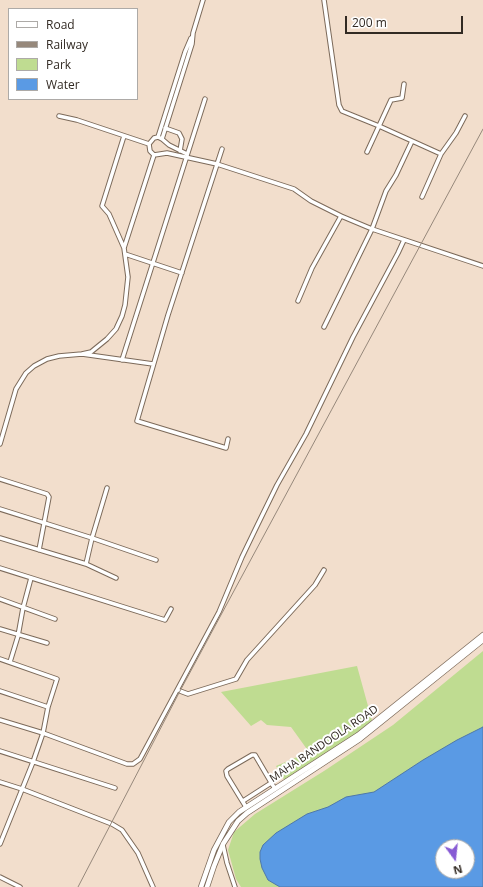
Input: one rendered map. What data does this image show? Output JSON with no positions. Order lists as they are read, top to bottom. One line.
{"streets":{"main road":["MAHA BANDOOLA ROAD"]},"legend":["Road","Railway","Park","Water"],"scale_bar":"200 m","north":"bottom"}
